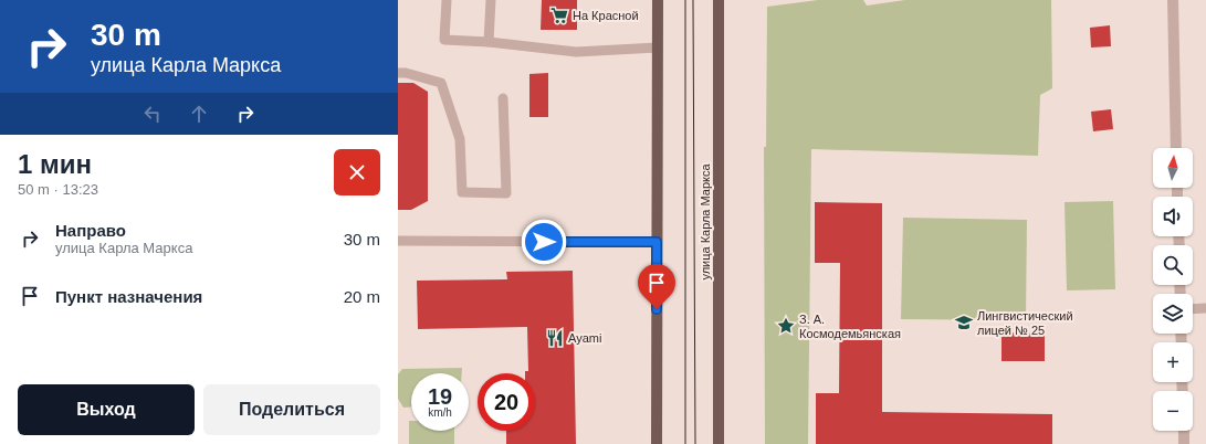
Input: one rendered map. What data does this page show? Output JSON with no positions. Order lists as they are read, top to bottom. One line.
{"streets":{"main road":["улица Карла Маркса"]},"places":{"supermarket":["На Красной"],"school or university":["Лингвистический лицей № 25"],"place":["З. А. Космодемьянская"],"restaurant":["Ayami"]},"north":"top","page":{"turn":["30 m","улица Карла Маркса"],"heading":["1 мин","50 m · 13:23"],"map_buttons":["+","−"],"list":[{"name":"Направо","note":"улица Карла Маркса","value":"30 m"},{"name":"Пункт назначения","value":"20 m"}],"speed":"19 km/h","limit":"20","buttons":["Выход","Поделиться"]}}
